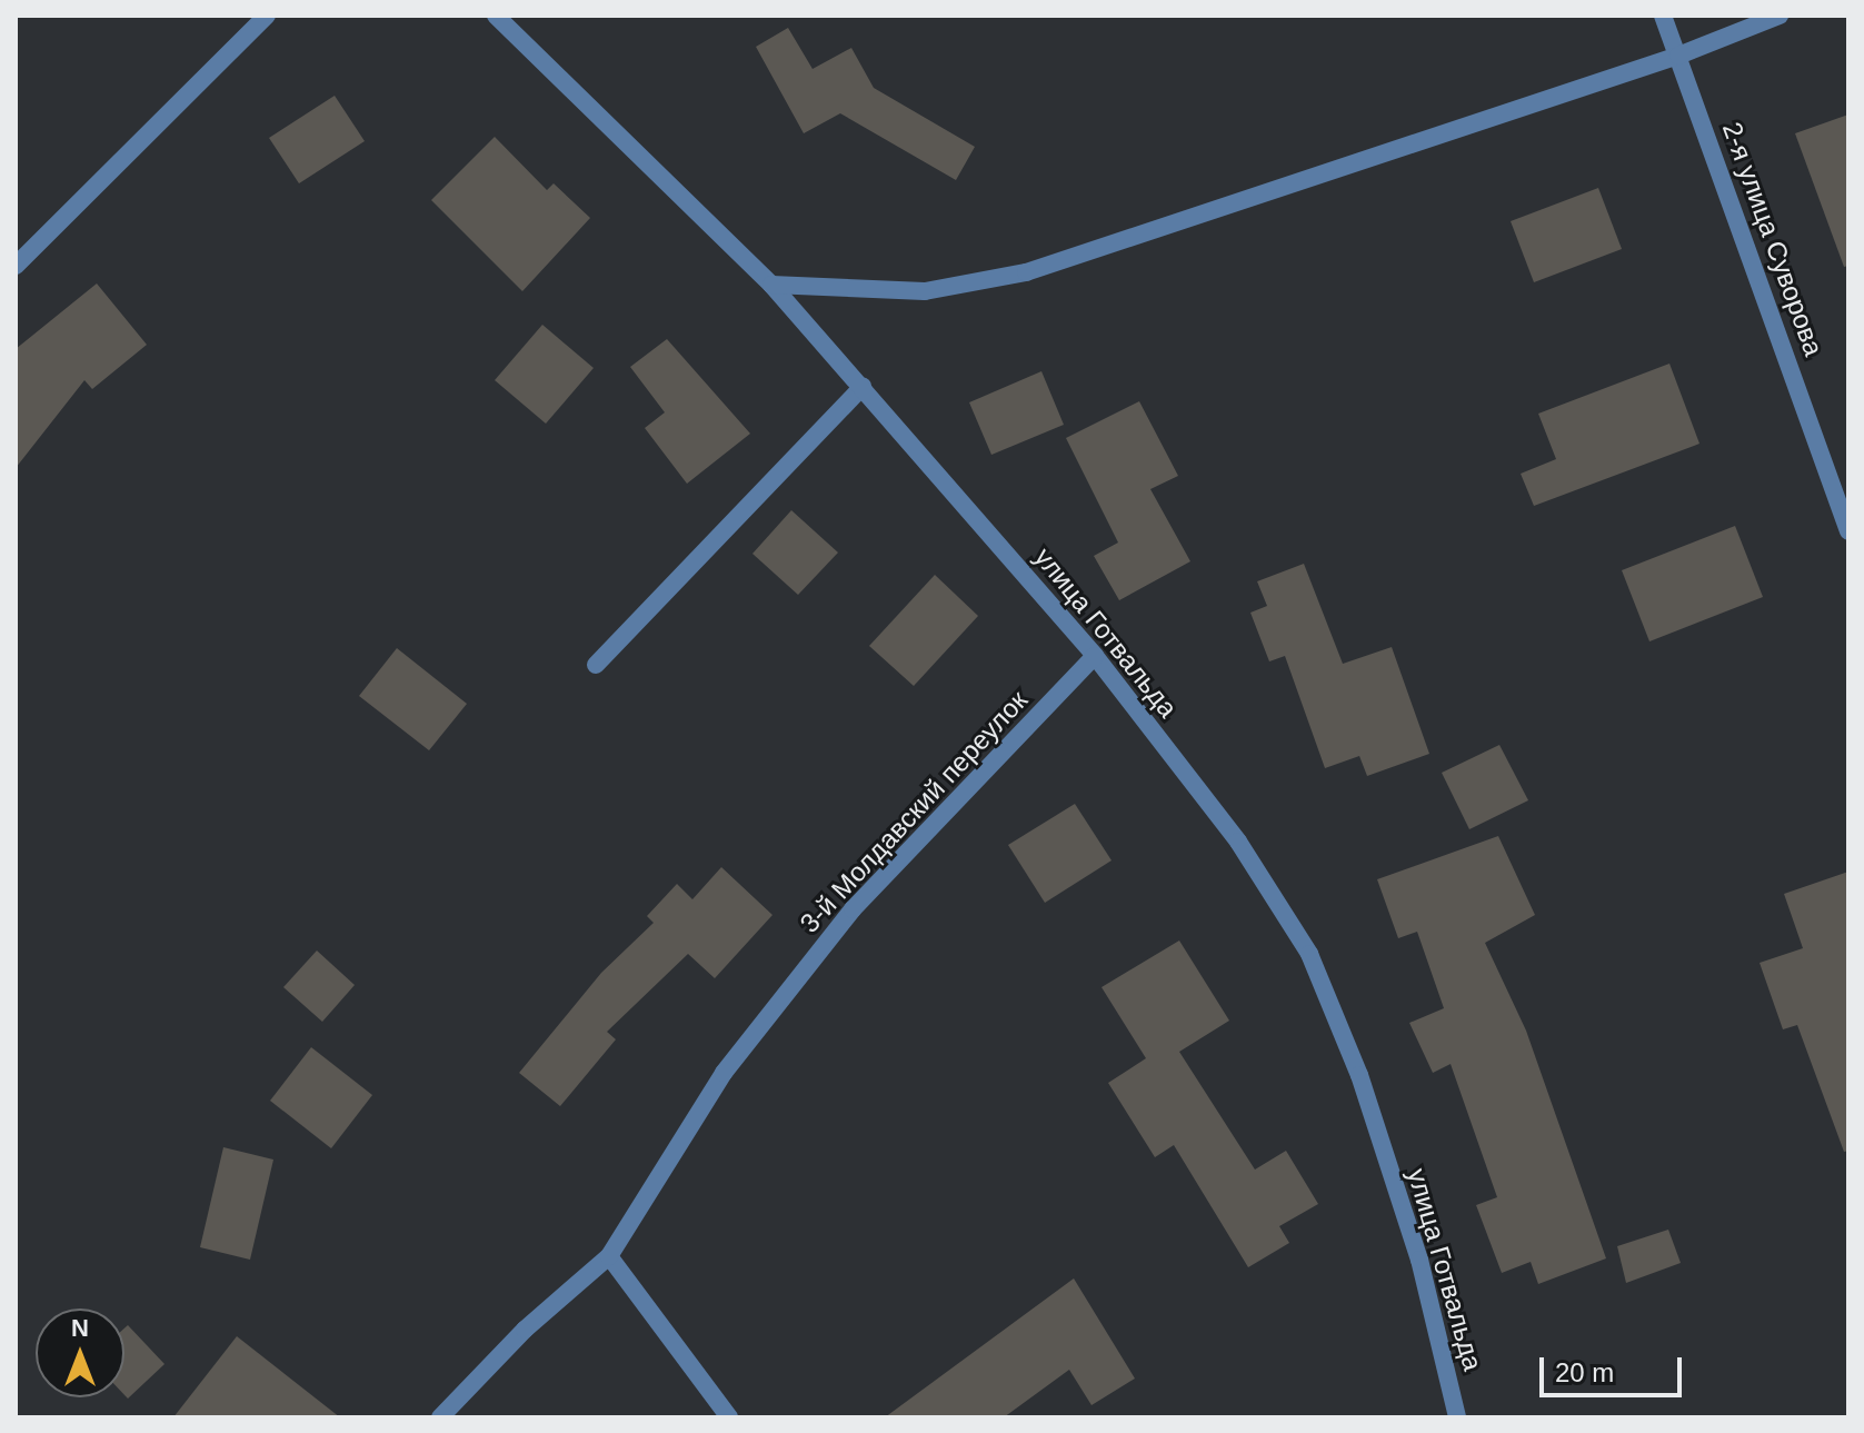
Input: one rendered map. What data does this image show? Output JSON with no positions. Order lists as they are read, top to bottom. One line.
{"streets":{"street":["2-я улица Суворова","улица Готвальда","3-й Молдавский переулок"]},"crossings":[["улица Готвальда","3-й Молдавский переулок"]],"scale_bar":"20 m","north":"top"}
